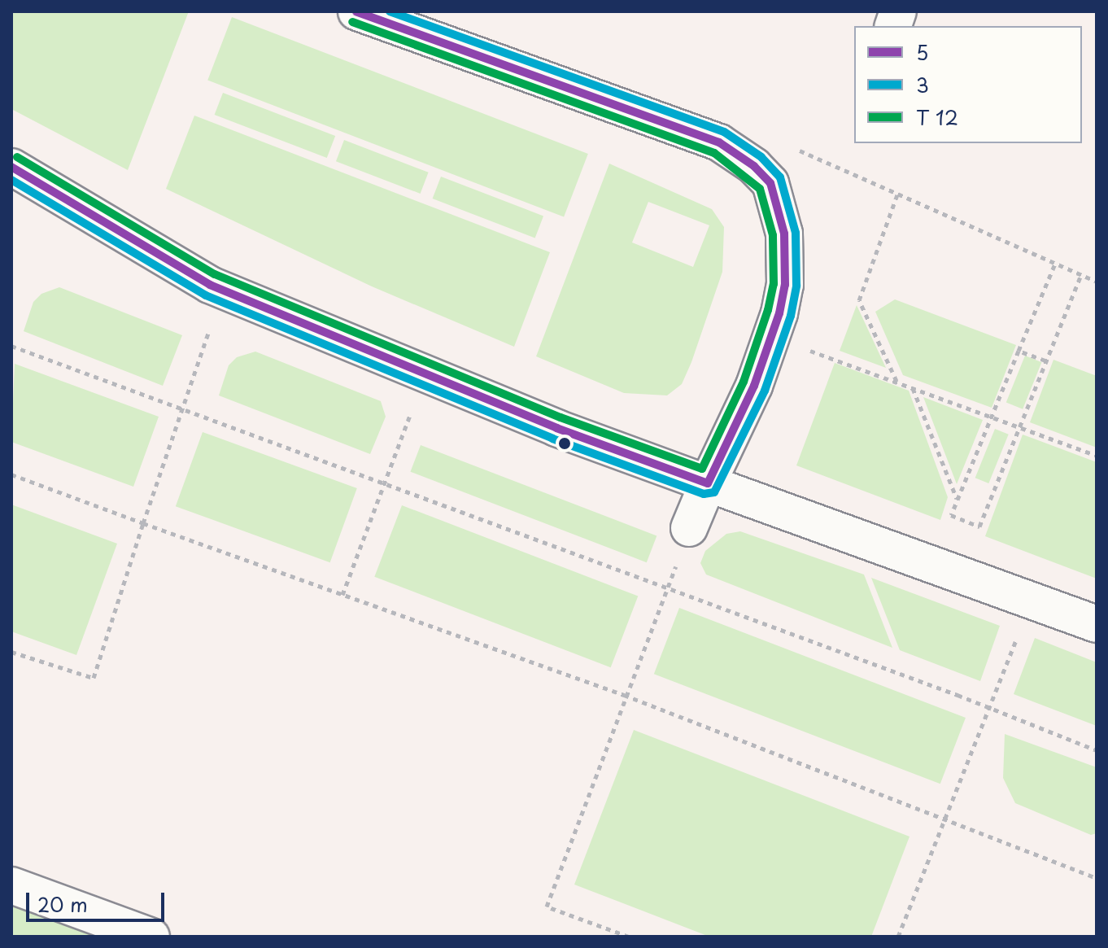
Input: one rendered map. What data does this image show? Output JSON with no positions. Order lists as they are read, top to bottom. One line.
{"lines":["transit line 5","transit line 3"],"legend":["5","3","Т 12"],"scale_bar":"20 m"}
